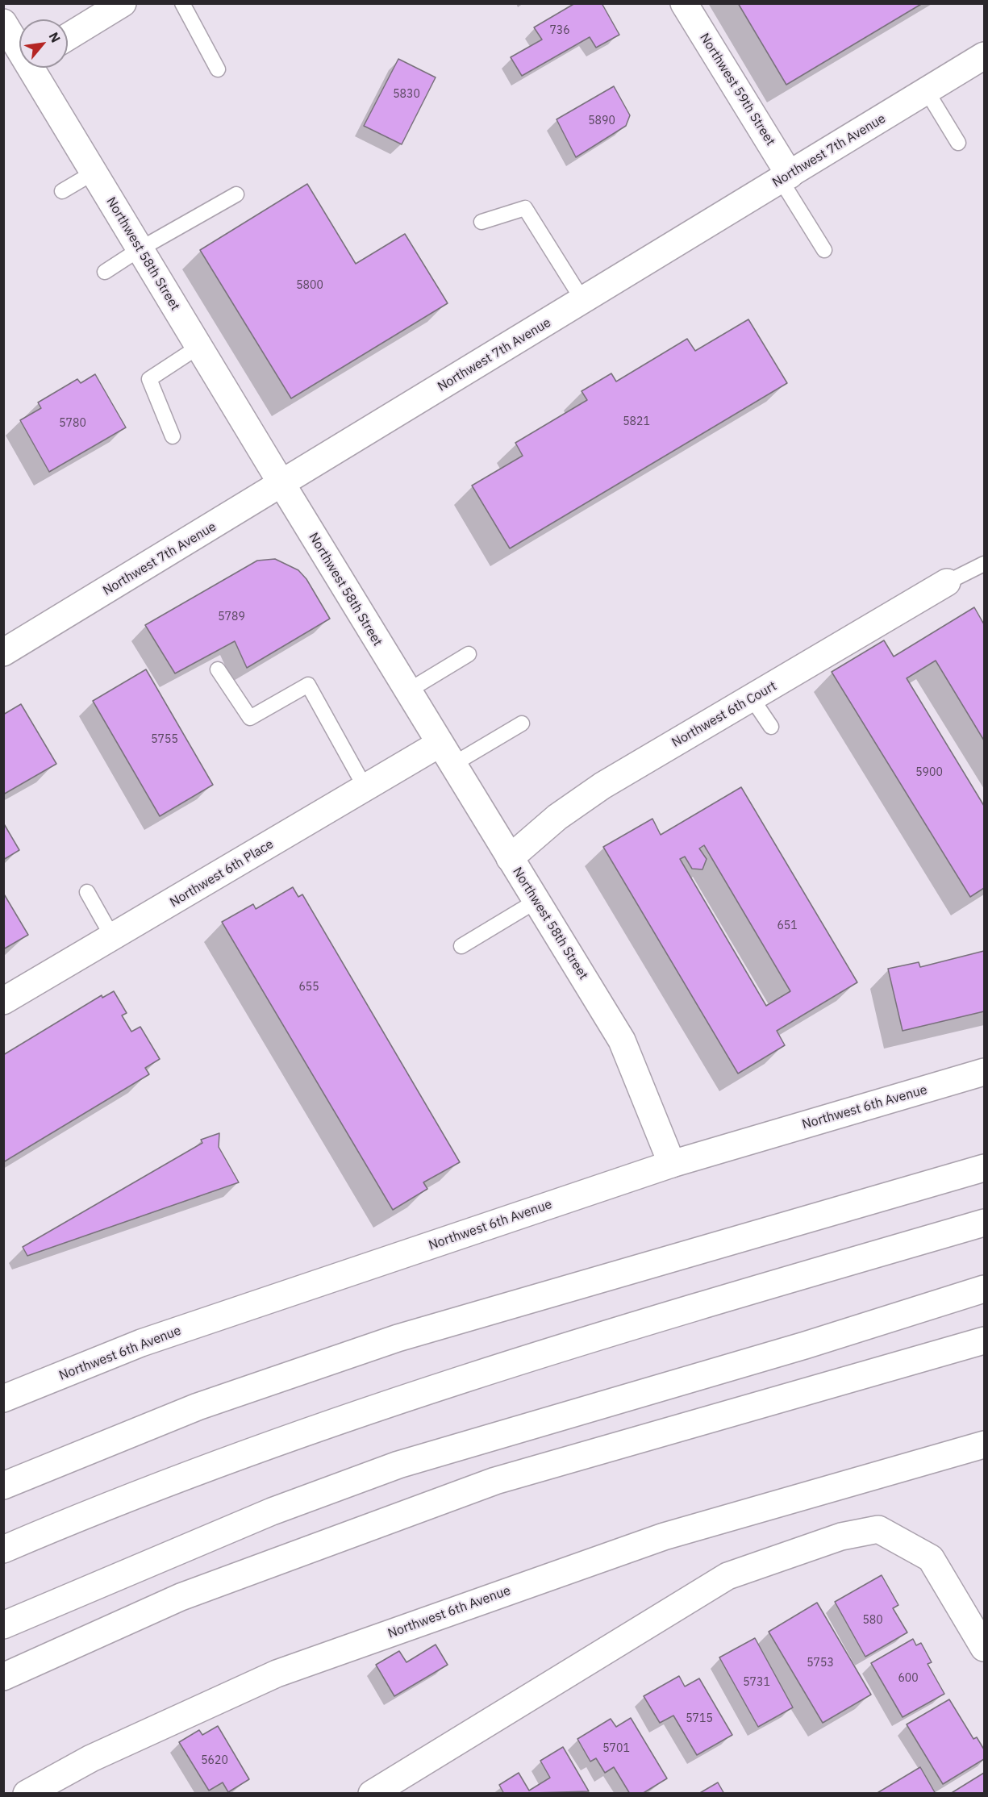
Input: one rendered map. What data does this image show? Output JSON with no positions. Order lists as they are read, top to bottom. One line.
{"streets":{"main road":["Northwest 59th Street","Northwest 7th Avenue","Northwest 58th Street","Northwest 6th Court","Northwest 6th Place","Northwest 6th Avenue"]},"crossings":[["Northwest 59th Street","Northwest 7th Avenue"],["Northwest 7th Avenue","Northwest 58th Street"],["Northwest 58th Street","Northwest 6th Court"],["Northwest 58th Street","Northwest 6th Place"],["Northwest 58th Street","Northwest 6th Avenue"]],"house_numbers":["736","5830","5890","5800","5821","5780","5789","5755","5900","651","655","580","5753","600","5731","5715","5701","5620"],"north":"top right"}
